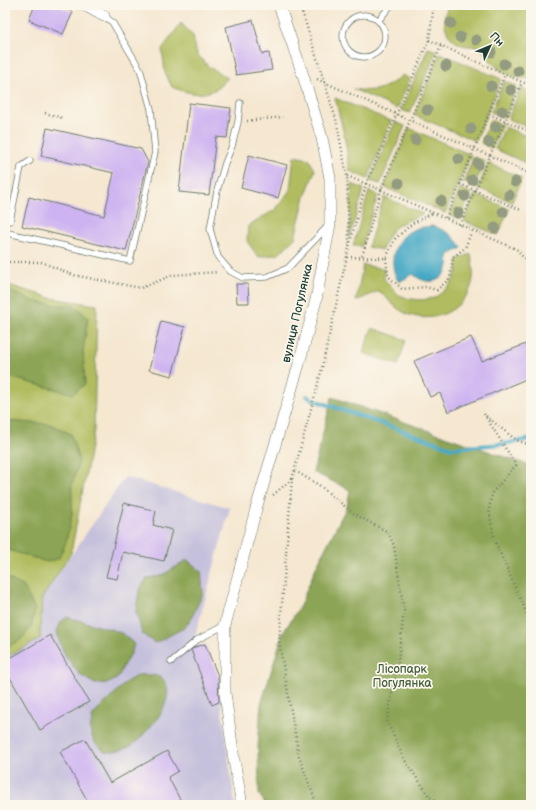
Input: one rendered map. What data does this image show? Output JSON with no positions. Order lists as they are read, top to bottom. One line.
{"streets":{"street":["вулиця Погулянка"]},"parks":["Лісопарк Погулянка"],"north":"top right"}
